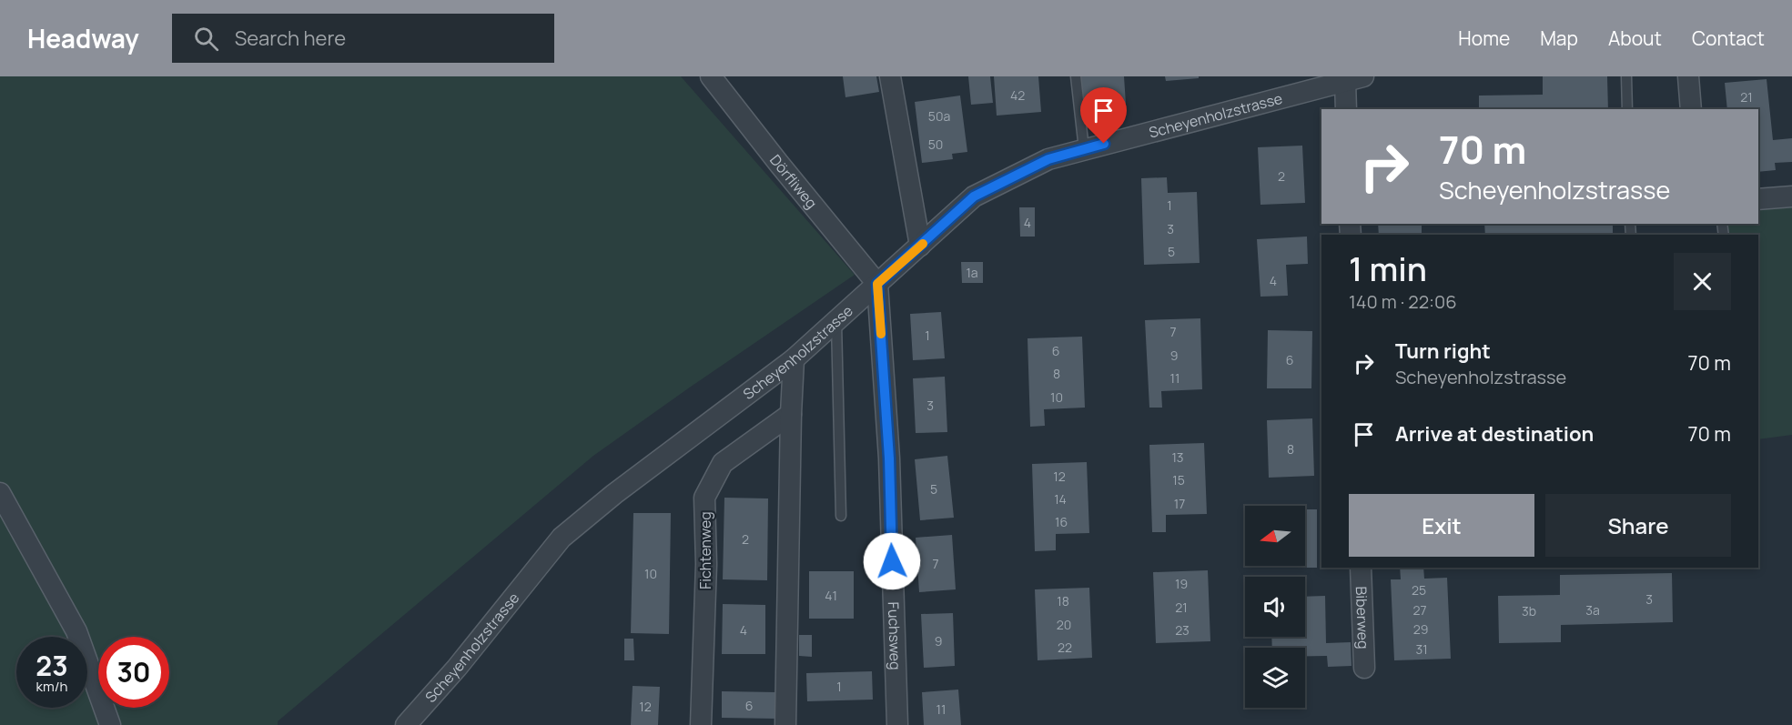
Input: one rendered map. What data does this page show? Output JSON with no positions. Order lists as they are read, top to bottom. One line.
{"streets":{"street":["Scheyenholzstrasse","Dörfliweg","Fichtenweg","Biberweg","Fuchsweg"]},"crossings":[["Scheyenholzstrasse","Dörfliweg"],["Scheyenholzstrasse","Fuchsweg"],["Dörfliweg","Fuchsweg"]],"house_numbers":["42","21","50a","50","2","1","4","3","5","1a","4","7","1","6","9","6","8","11","10","3","8","13","12","15","5","14","17","16","2","7","10","19","25","41","3","18","21","27","3a","3b","20","29","4","23","9","22","31","1","6","12","11"],"north":"left","page":{"header":"Headway","search":"Search here","nav":["Home","Map","About","Contact"],"turn":["70 m","Scheyenholzstrasse"],"heading":["1 min","140 m · 22:06"],"list":[{"name":"Turn right","note":"Scheyenholzstrasse","value":"70 m"},{"name":"Arrive at destination","value":"70 m"}],"buttons":["Exit","Share"],"speed":"23 km/h","limit":"30"}}
